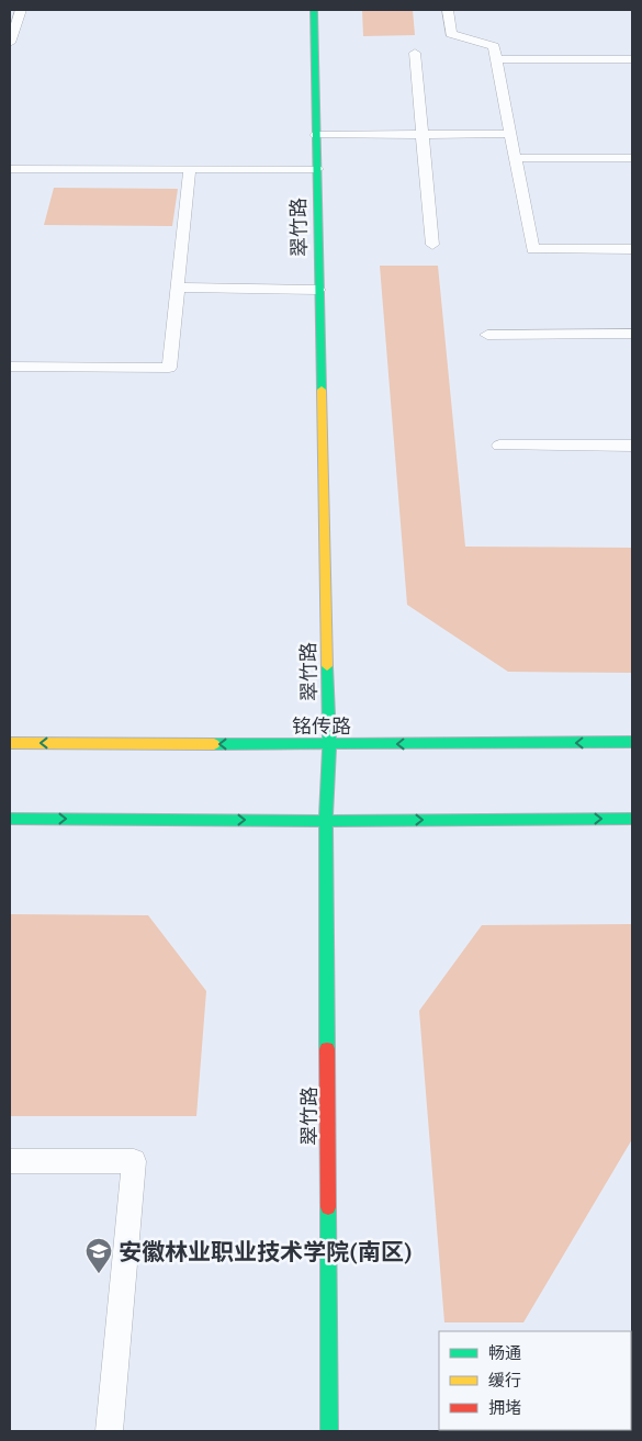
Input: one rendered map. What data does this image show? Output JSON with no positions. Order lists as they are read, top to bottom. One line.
{"streets":{"street":["翠竹路","铭传路"]},"crossings":[["翠竹路","铭传路"]],"places":{"school or university":["安徽林业职业技术学院(南区)"]},"legend":["畅通","缓行","拥堵"]}
